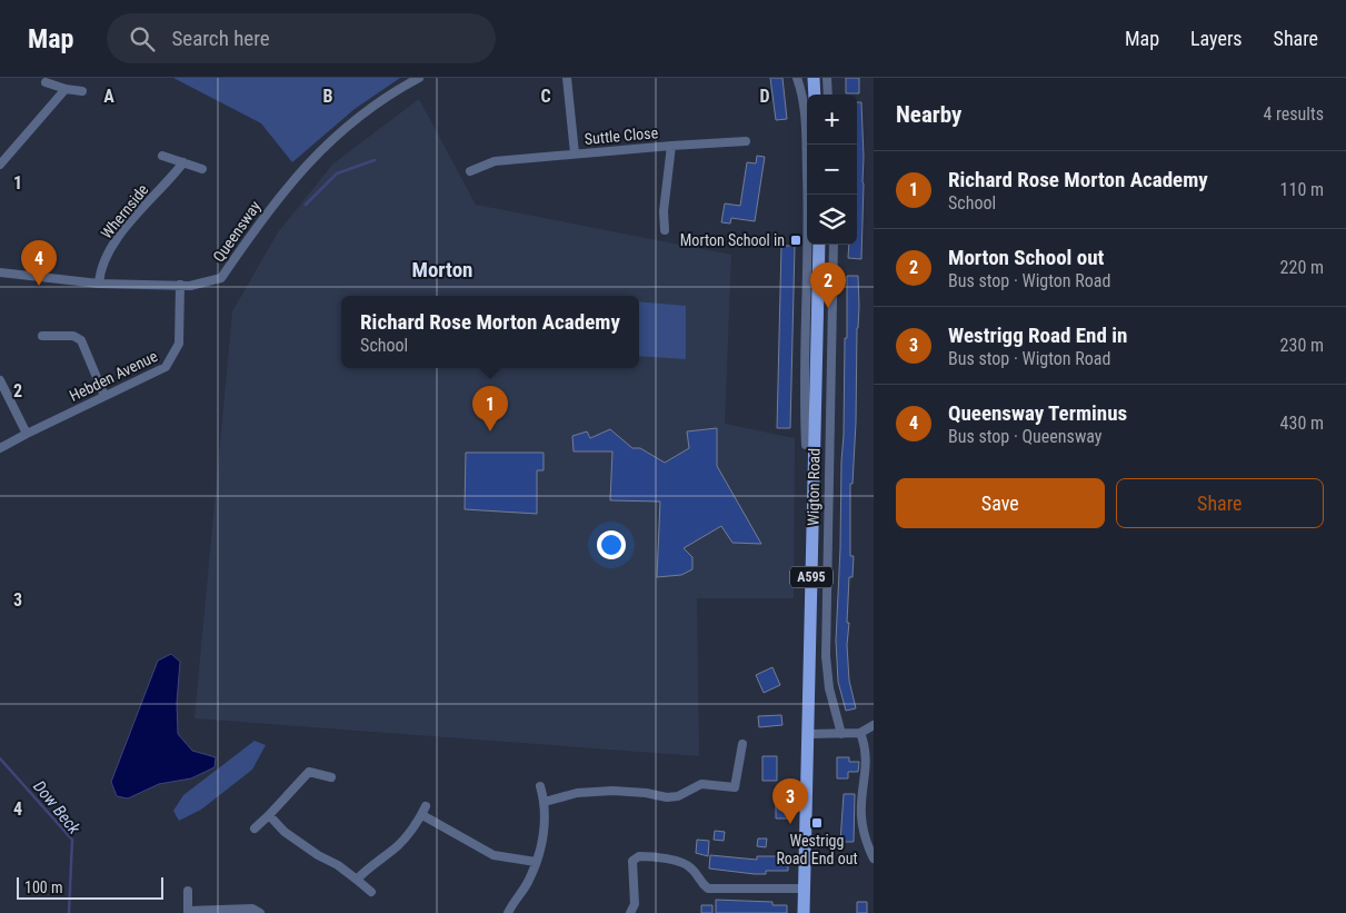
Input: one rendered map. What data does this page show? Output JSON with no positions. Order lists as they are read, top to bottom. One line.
{"streets":{"main road":["Wigton Road","A595"],"street":["Suttle Close","Whernside","Queensway","Hebden Avenue"]},"crossings":[["Whernside","Queensway"],["Queensway","Hebden Avenue"]],"districts":["Morton"],"water":["Dow Beck"],"places":{"transit":["Morton School in","Westrigg Road End out"]},"scale_bar":"100 m","page":{"header":"Map","search":"Search here","nav":["Map","Layers","Share"],"heading":["Nearby","4 results"],"map_buttons":["+","−"],"list":[{"mark":"1","name":"Richard Rose Morton Academy","note":"School","value":"110 m"},{"mark":"2","name":"Morton School out","note":"Bus stop · Wigton Road","value":"220 m"},{"mark":"3","name":"Westrigg Road End in","note":"Bus stop · Wigton Road","value":"230 m"},{"mark":"4","name":"Queensway Terminus","note":"Bus stop · Queensway","value":"430 m"}],"pins":["4","2","1","3"],"popup":["Richard Rose Morton Academy","School"],"buttons":["Save","Share"],"scale":"100 m"},"grid":{"columns":["A","B","C","D"],"rows":["1","2","3","4"]}}
